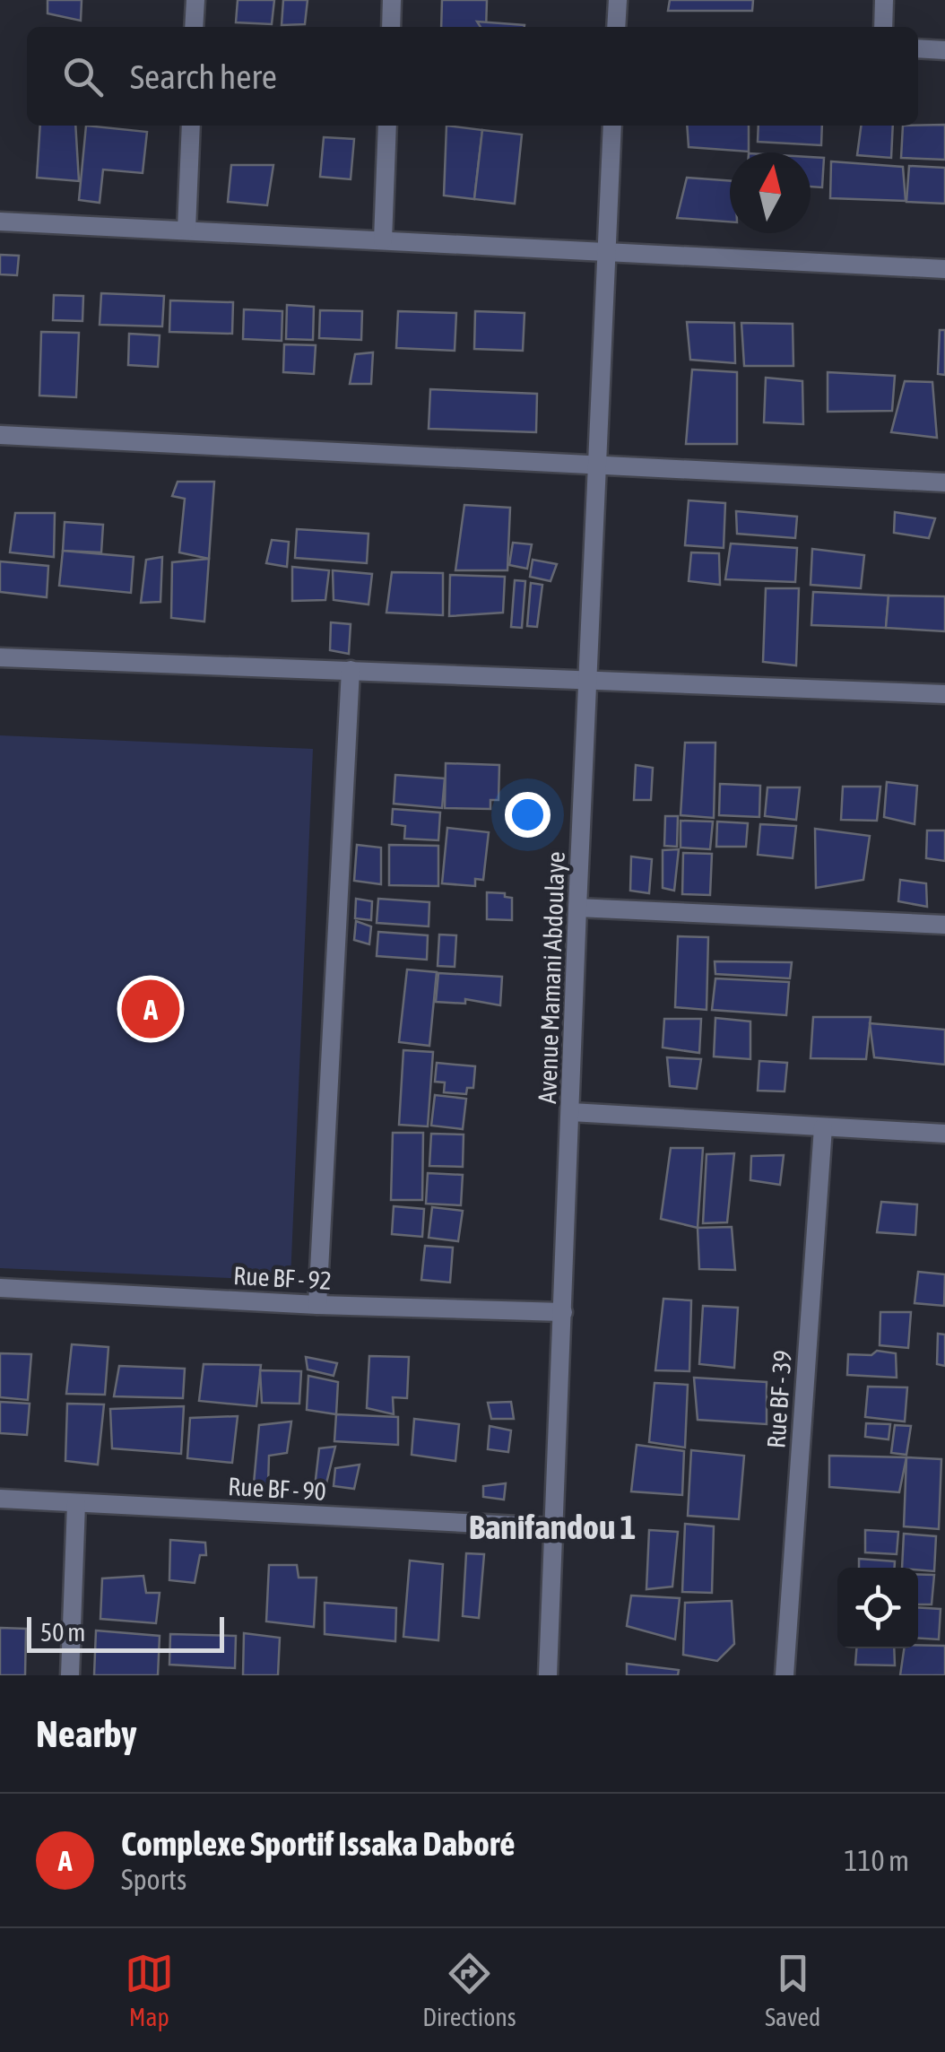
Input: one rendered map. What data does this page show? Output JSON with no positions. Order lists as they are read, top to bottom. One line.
{"streets":{"street":["Avenue Mamani Abdoulaye","Rue BF - 92","Rue BF - 39","Rue BF - 90"]},"crossings":[["Avenue Mamani Abdoulaye","Rue BF - 92"],["Avenue Mamani Abdoulaye","Rue BF - 90"]],"districts":["Banifandou 1"],"scale_bar":"50 m","north":"top","page":{"search":"Search here","pins":"A","scale":"50 m","heading":"Nearby","list":[{"mark":"A","name":"Complexe Sportif Issaka Daboré","note":"Sports","value":"110 m"}],"nav":["Map","Directions","Saved"]}}
